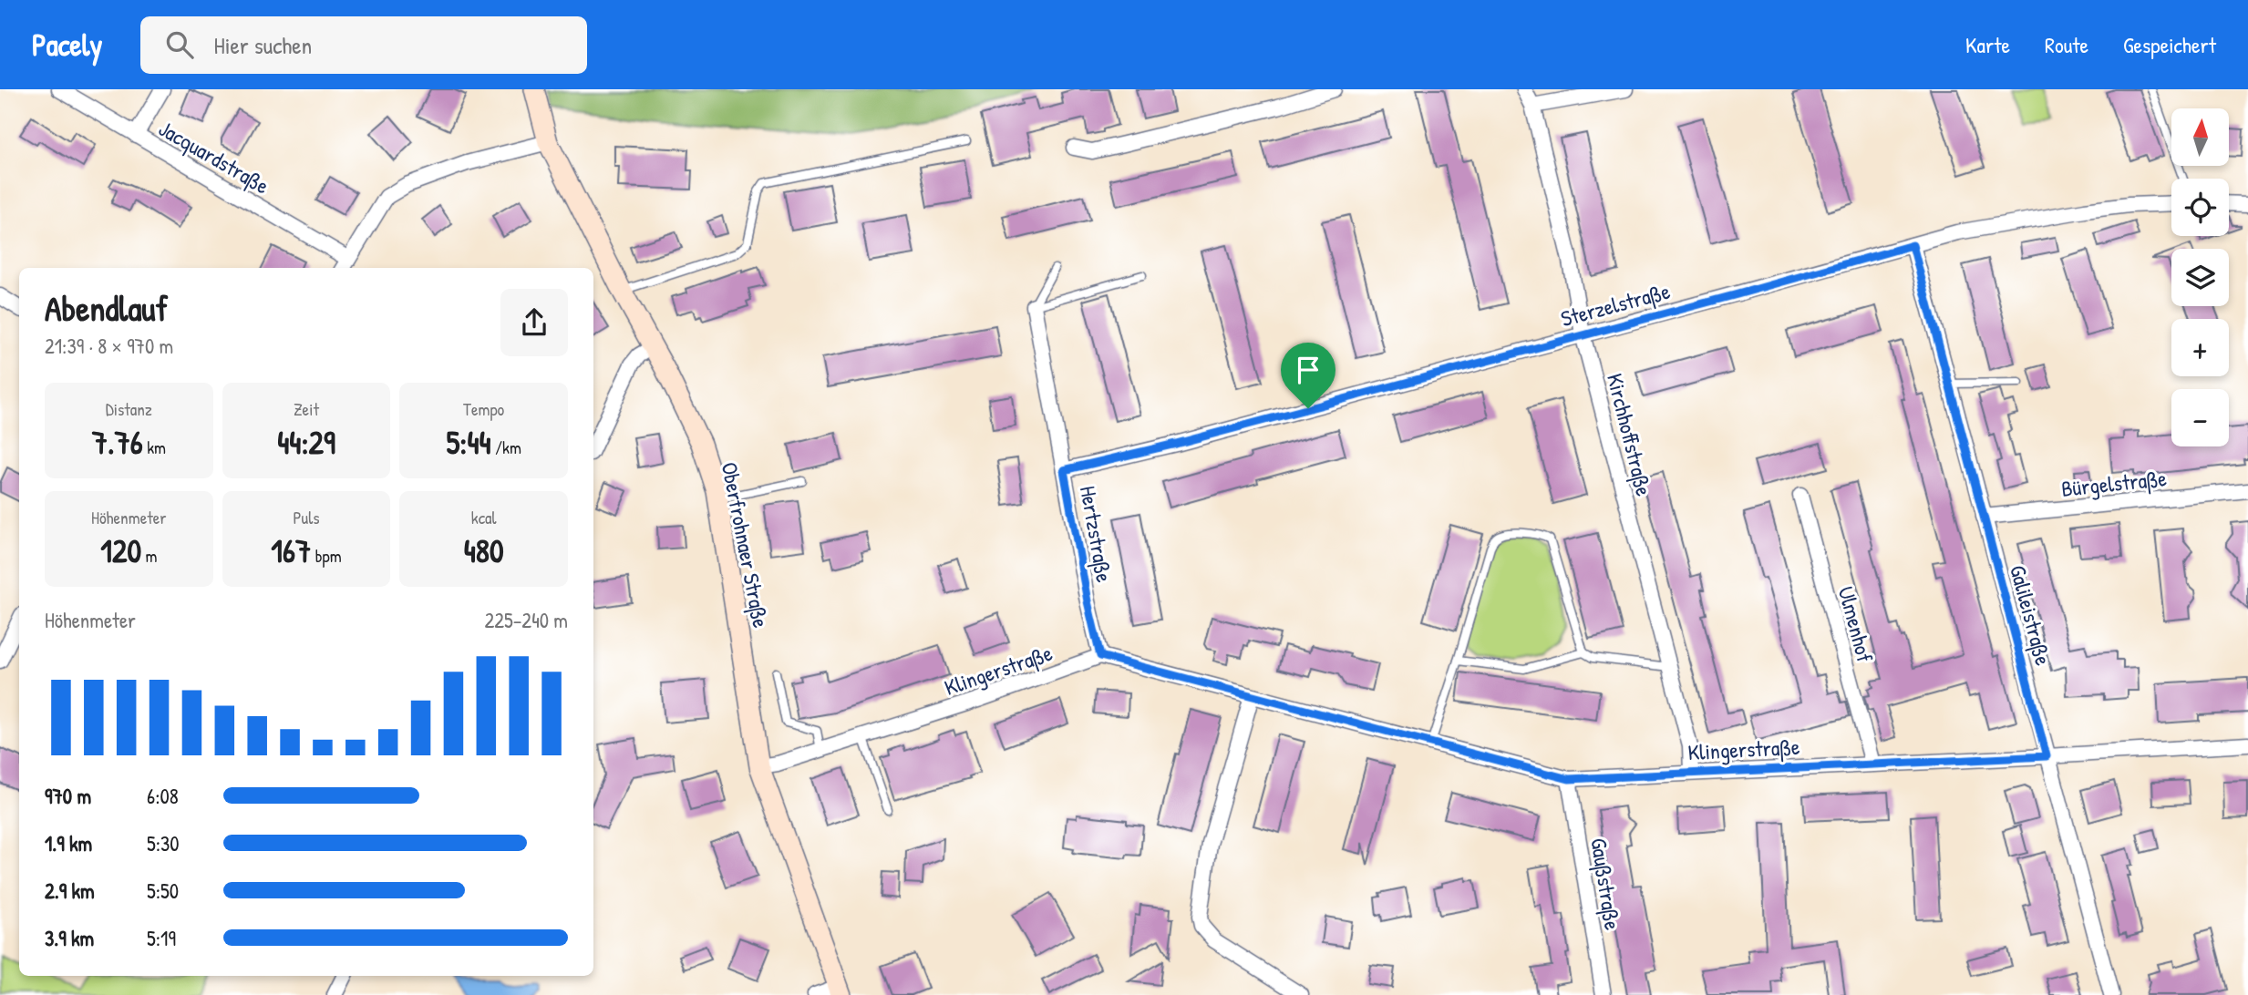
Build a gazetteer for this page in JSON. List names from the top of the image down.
{
  "streets": {
    "main road": ["Oberfrohnaer Straße"],
    "street": [
      "Jacquardstraße",
      "Sterzelstraße",
      "Kirchhoffstraße",
      "Bürgelstraße",
      "Hertzstraße",
      "Galileistraße",
      "Ulmenhof",
      "Klingerstraße",
      "Gaußstraße"
    ]
  },
  "crossings": [
    ["Sterzelstraße", "Kirchhoffstraße"],
    ["Sterzelstraße", "Hertzstraße"],
    ["Sterzelstraße", "Galileistraße"],
    ["Kirchhoffstraße", "Klingerstraße"],
    ["Bürgelstraße", "Galileistraße"],
    ["Hertzstraße", "Klingerstraße"],
    ["Oberfrohnaer Straße", "Klingerstraße"],
    ["Galileistraße", "Klingerstraße"],
    ["Ulmenhof", "Klingerstraße"],
    ["Klingerstraße", "Gaußstraße"]
  ],
  "north": "top",
  "page": {
    "header": "Pacely",
    "search": "Hier suchen",
    "nav": ["Karte", "Route", "Gespeichert"],
    "map_buttons": ["+", "−"],
    "heading": ["Abendlauf", "21:39 · 8 × 970 m"],
    "stats": [
      ["Distanz", "7.76 km"],
      ["Zeit", "44:29"],
      ["Tempo", "5:44 /km"],
      ["Höhenmeter", "120 m"],
      ["Puls", "167 bpm"],
      ["kcal", "480"]
    ],
    "chart": ["Höhenmeter", "225–240 m"],
    "list": [
      {
        "name": "970 m",
        "note": "6:08"
      },
      {
        "name": "1.9 km",
        "note": "5:30"
      },
      {
        "name": "2.9 km",
        "note": "5:50"
      },
      {
        "name": "3.9 km",
        "note": "5:19"
      }
    ]
  }
}
